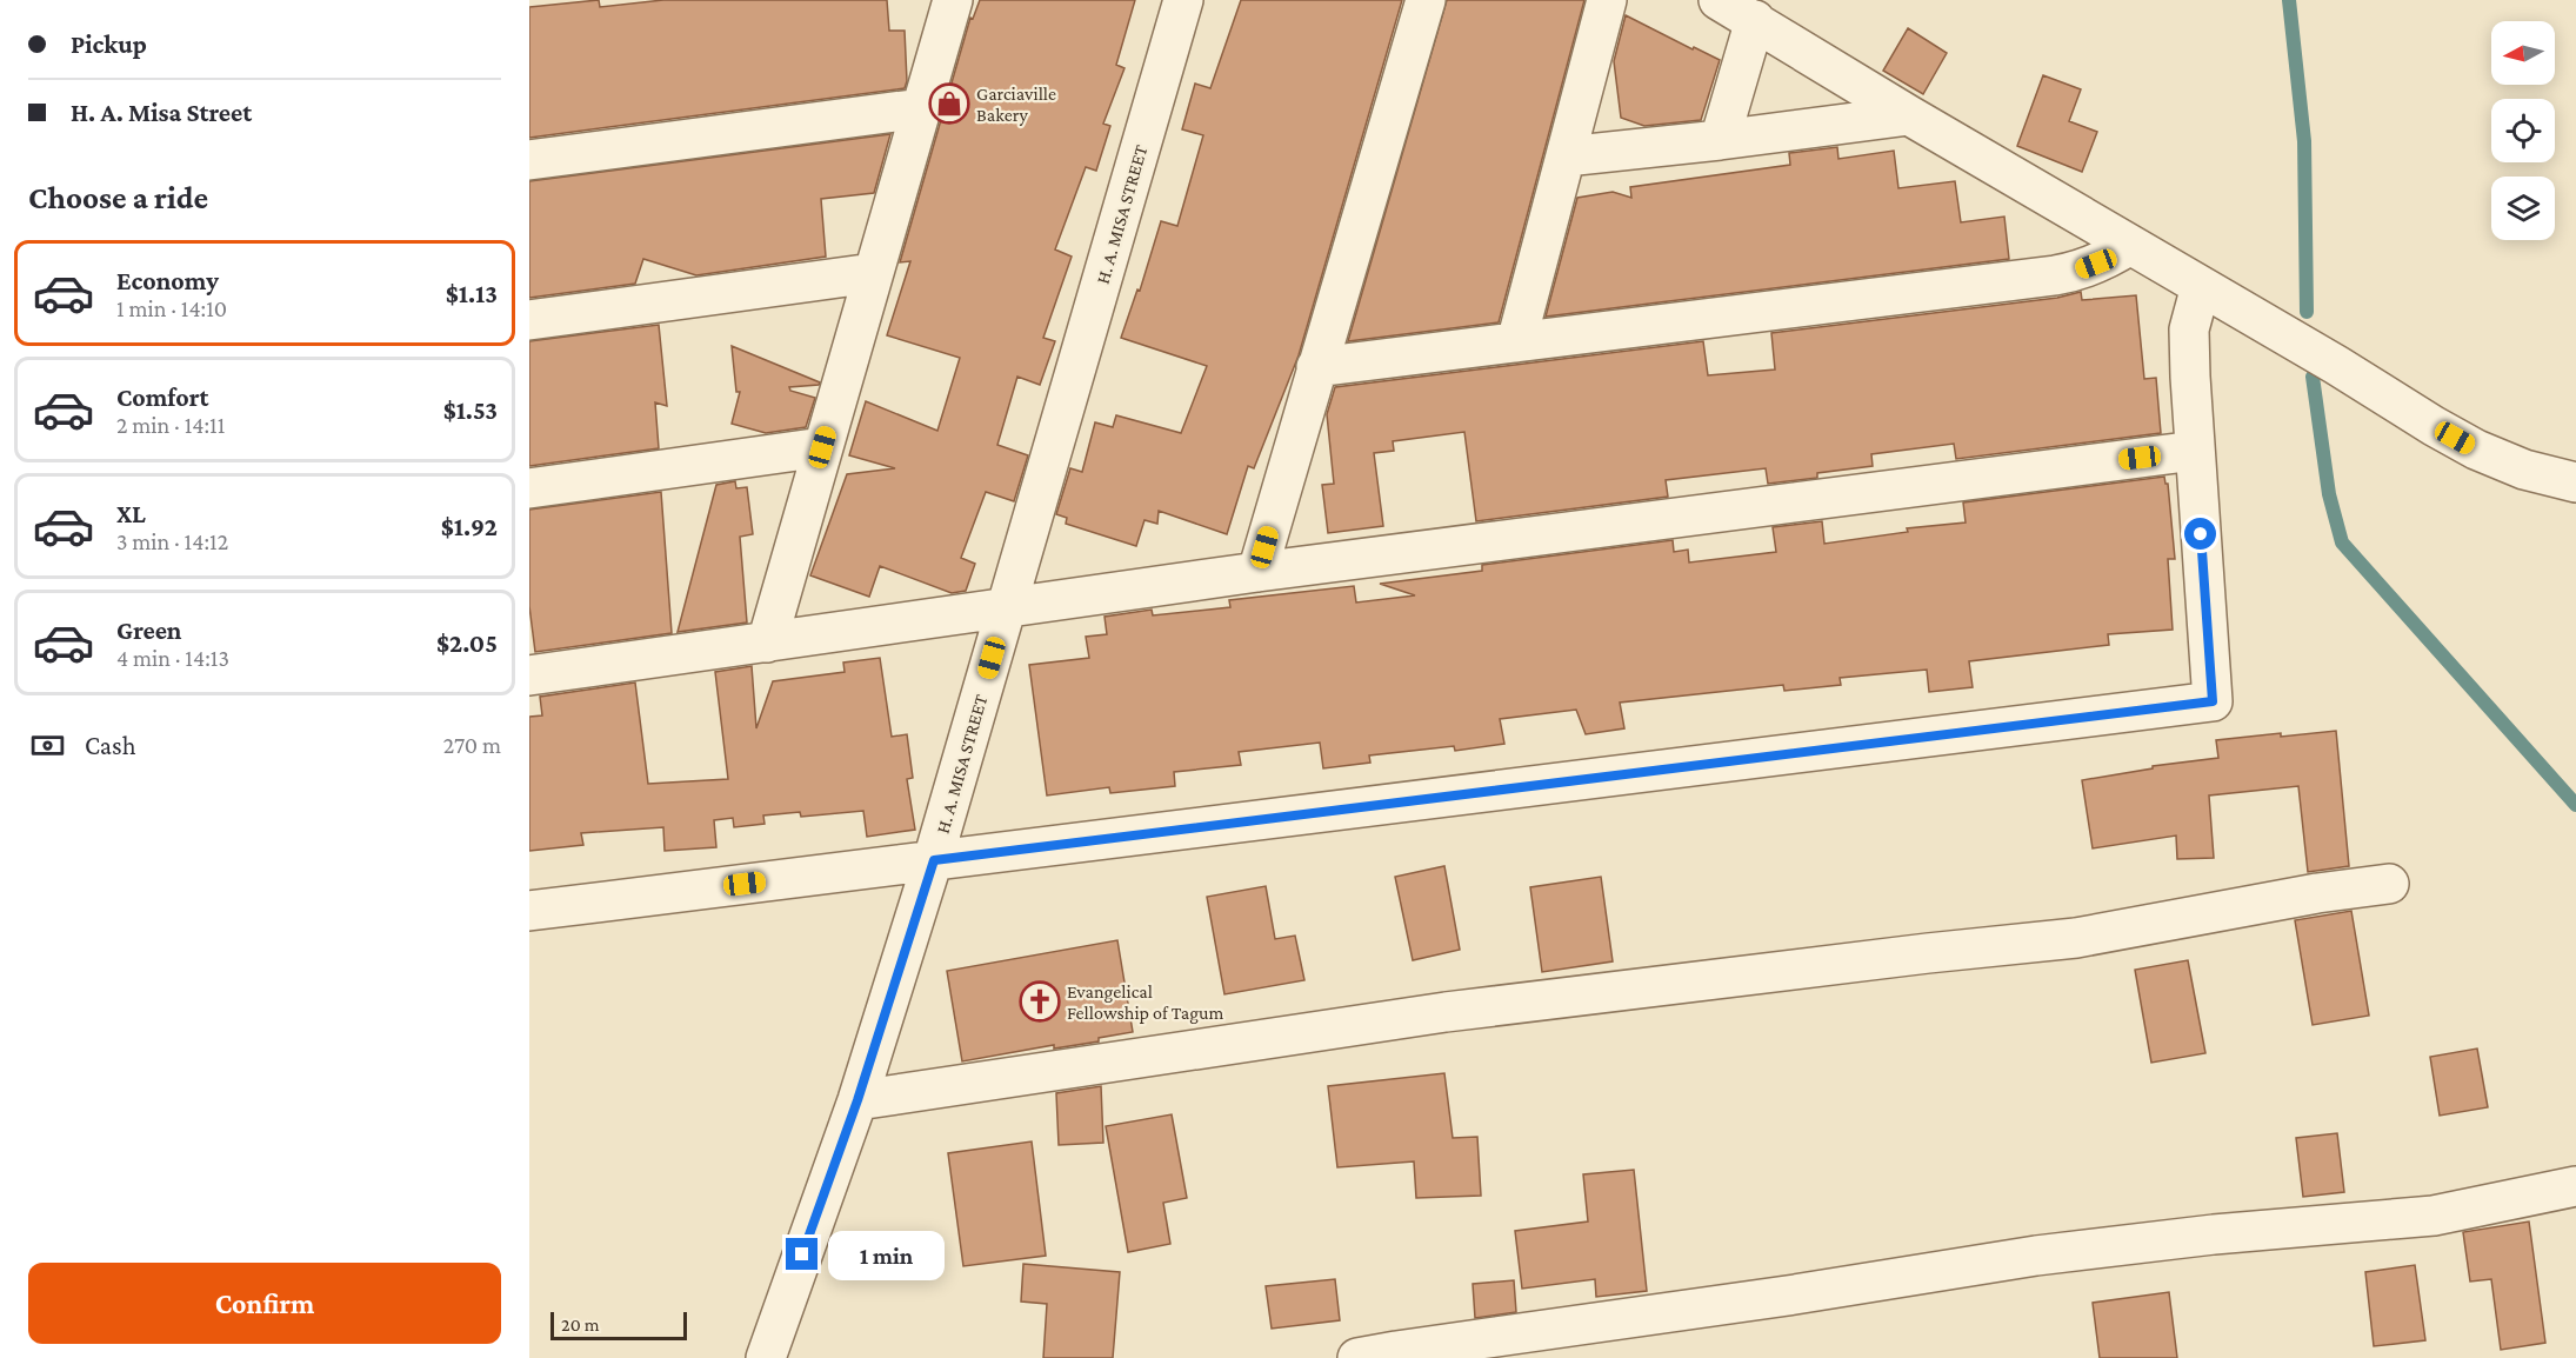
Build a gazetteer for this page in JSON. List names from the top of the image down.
{
  "streets": {
    "street": ["H. A. MISA STREET"]
  },
  "places": {
    "shop": ["Garciaville Bakery"],
    "church": ["Evangelical Fellowship of Tagum"]
  },
  "scale_bar": "20 m",
  "north": "left",
  "page": {
    "banner": ["Pickup", "H. A. Misa Street"],
    "heading": "Choose a ride",
    "list": [
      {
        "name": "Economy",
        "note": "1 min · 14:10",
        "value": "$1.13"
      },
      {
        "name": "Comfort",
        "note": "2 min · 14:11",
        "value": "$1.53"
      },
      {
        "name": "XL",
        "note": "3 min · 14:12",
        "value": "$1.92"
      },
      {
        "name": "Green",
        "note": "4 min · 14:13",
        "value": "$2.05"
      }
    ],
    "pay": ["Cash", "270 m"],
    "bubble": "1 min",
    "buttons": "Confirm",
    "scale": "20 m"
  }
}
